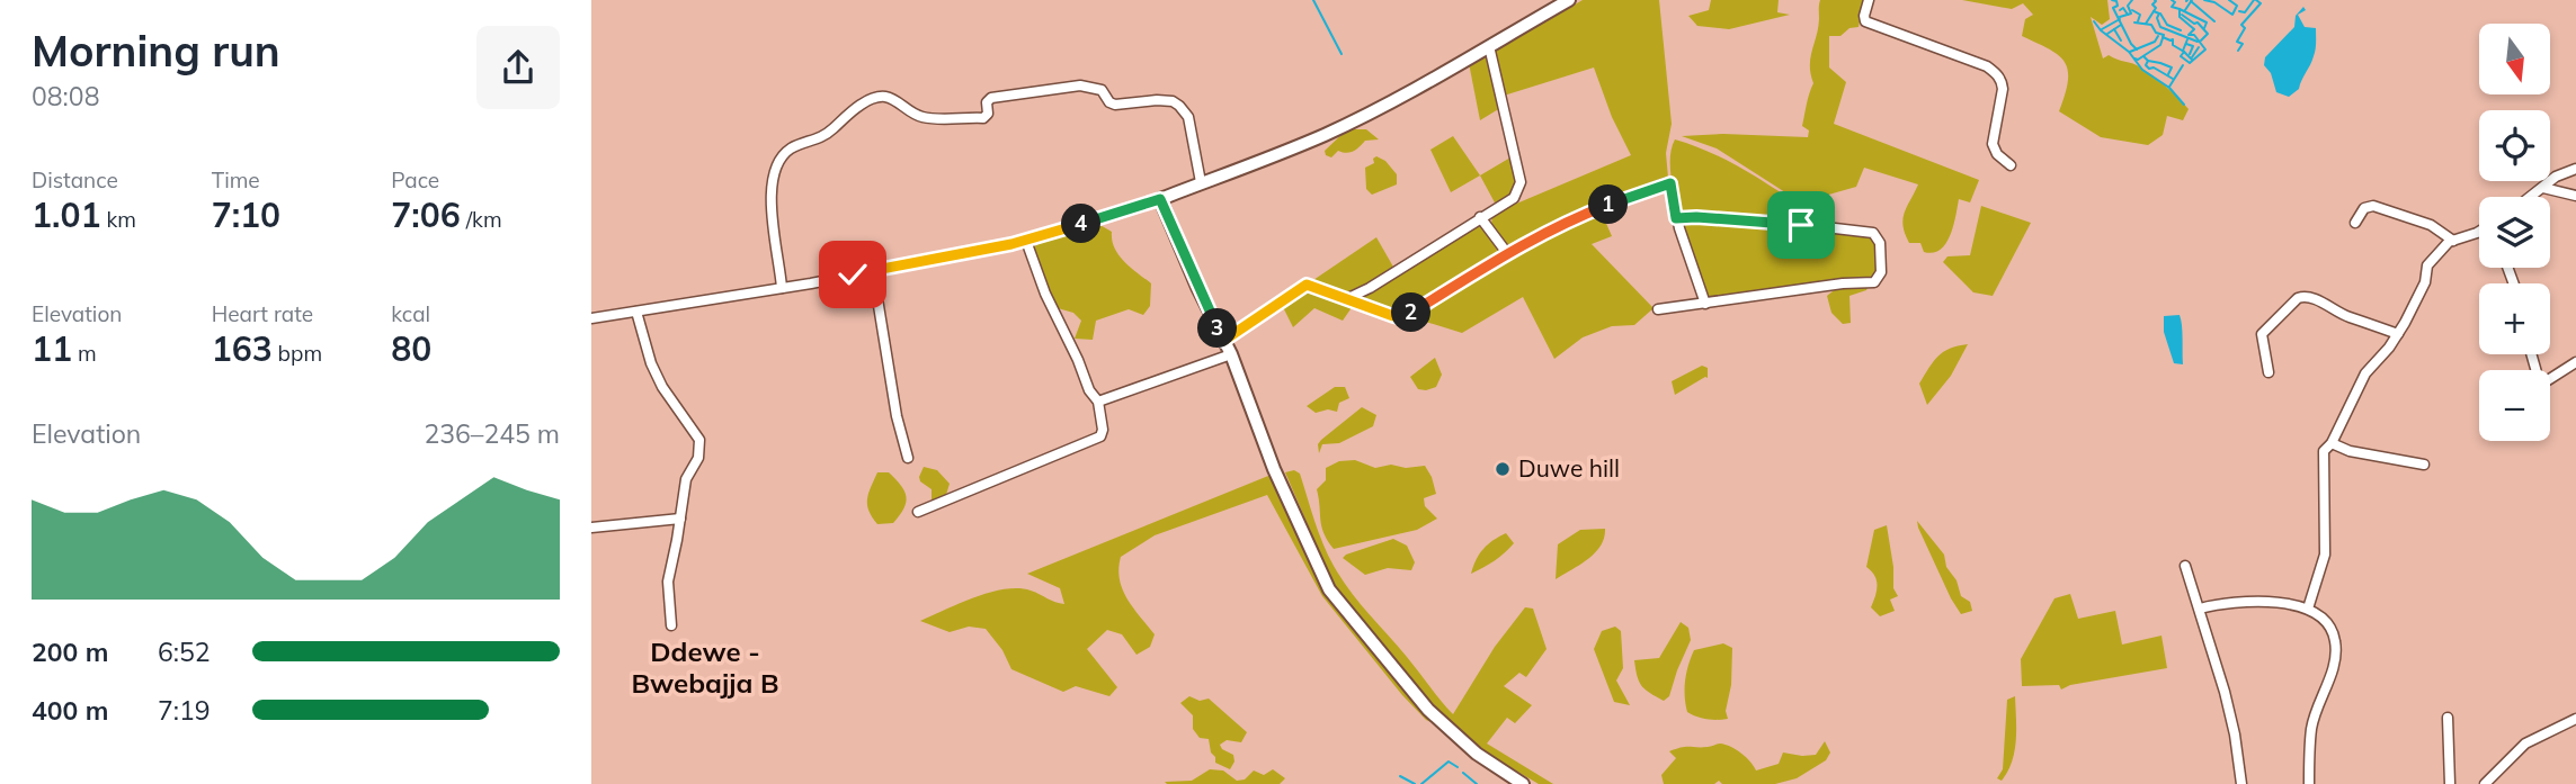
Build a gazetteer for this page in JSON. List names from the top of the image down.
{
  "districts": ["Ddewe - Bwebajja B"],
  "places": ["Duwe hill"],
  "north": "bottom",
  "page": {
    "heading": ["Morning run", "08:08"],
    "map_buttons": ["+", "−"],
    "stats": [
      ["Distance", "1.01 km"],
      ["Time", "7:10"],
      ["Pace", "7:06 /km"],
      ["Elevation", "11 m"],
      ["Heart rate", "163 bpm"],
      ["kcal", "80"]
    ],
    "pins": [
      "1",
      "4",
      "2",
      "3"
    ],
    "chart": ["Elevation", "236–245 m"],
    "list": [
      {
        "name": "200 m",
        "note": "6:52"
      },
      {
        "name": "400 m",
        "note": "7:19"
      }
    ]
  }
}
